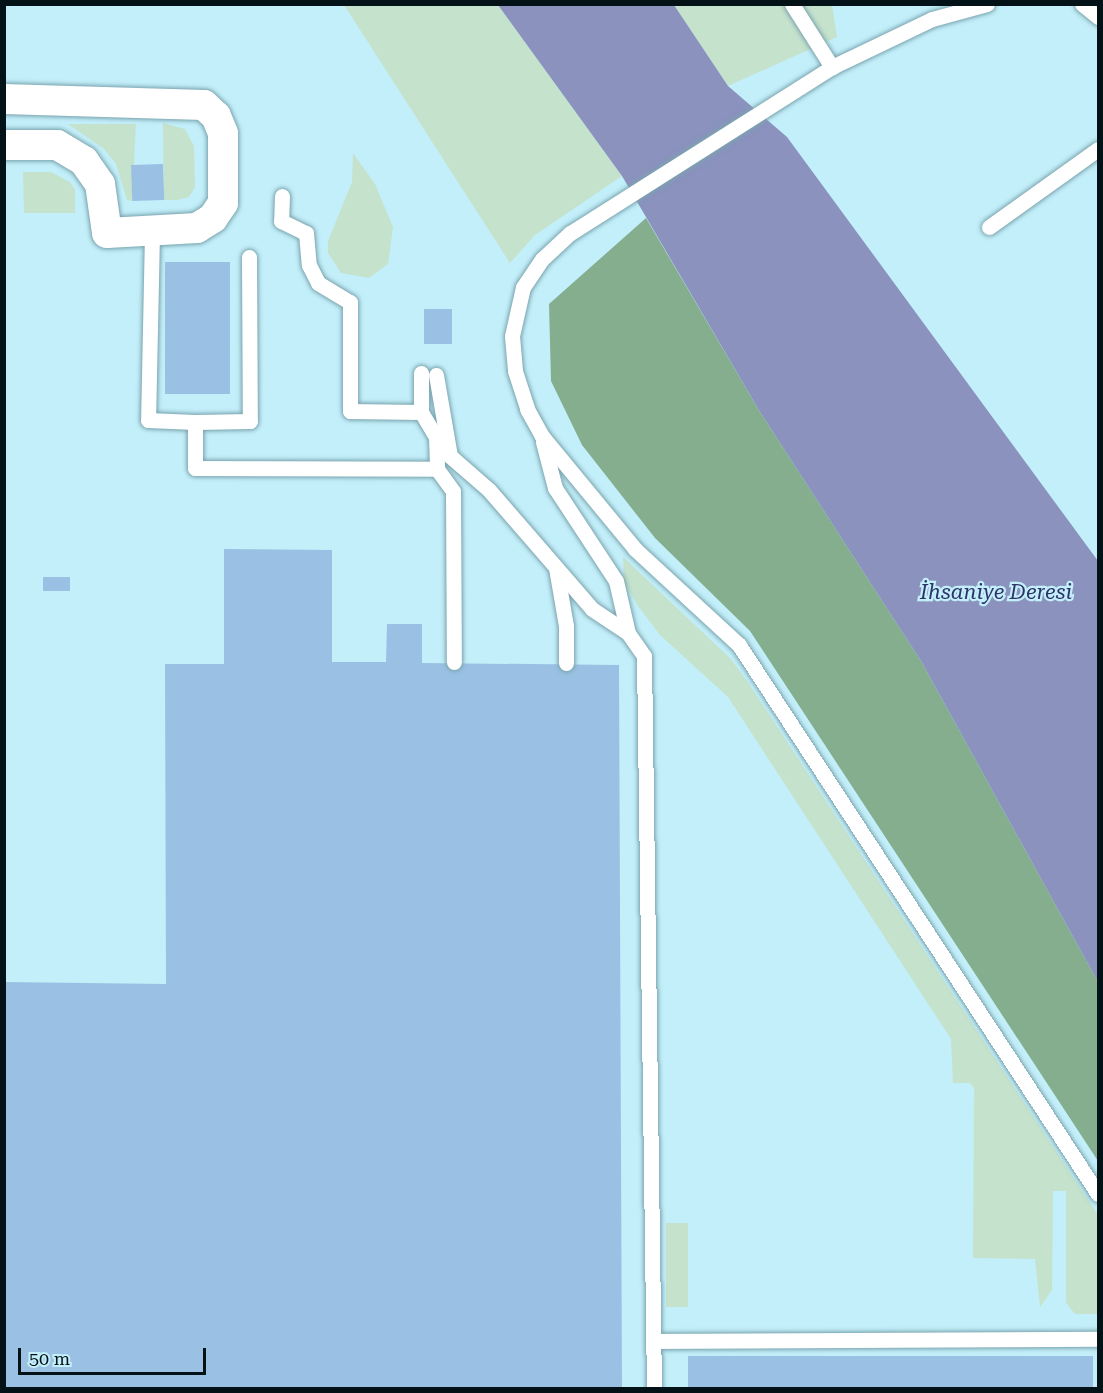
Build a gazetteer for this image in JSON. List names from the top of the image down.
{
  "water": ["İhsaniye Deresi"],
  "scale_bar": "50 m"
}
